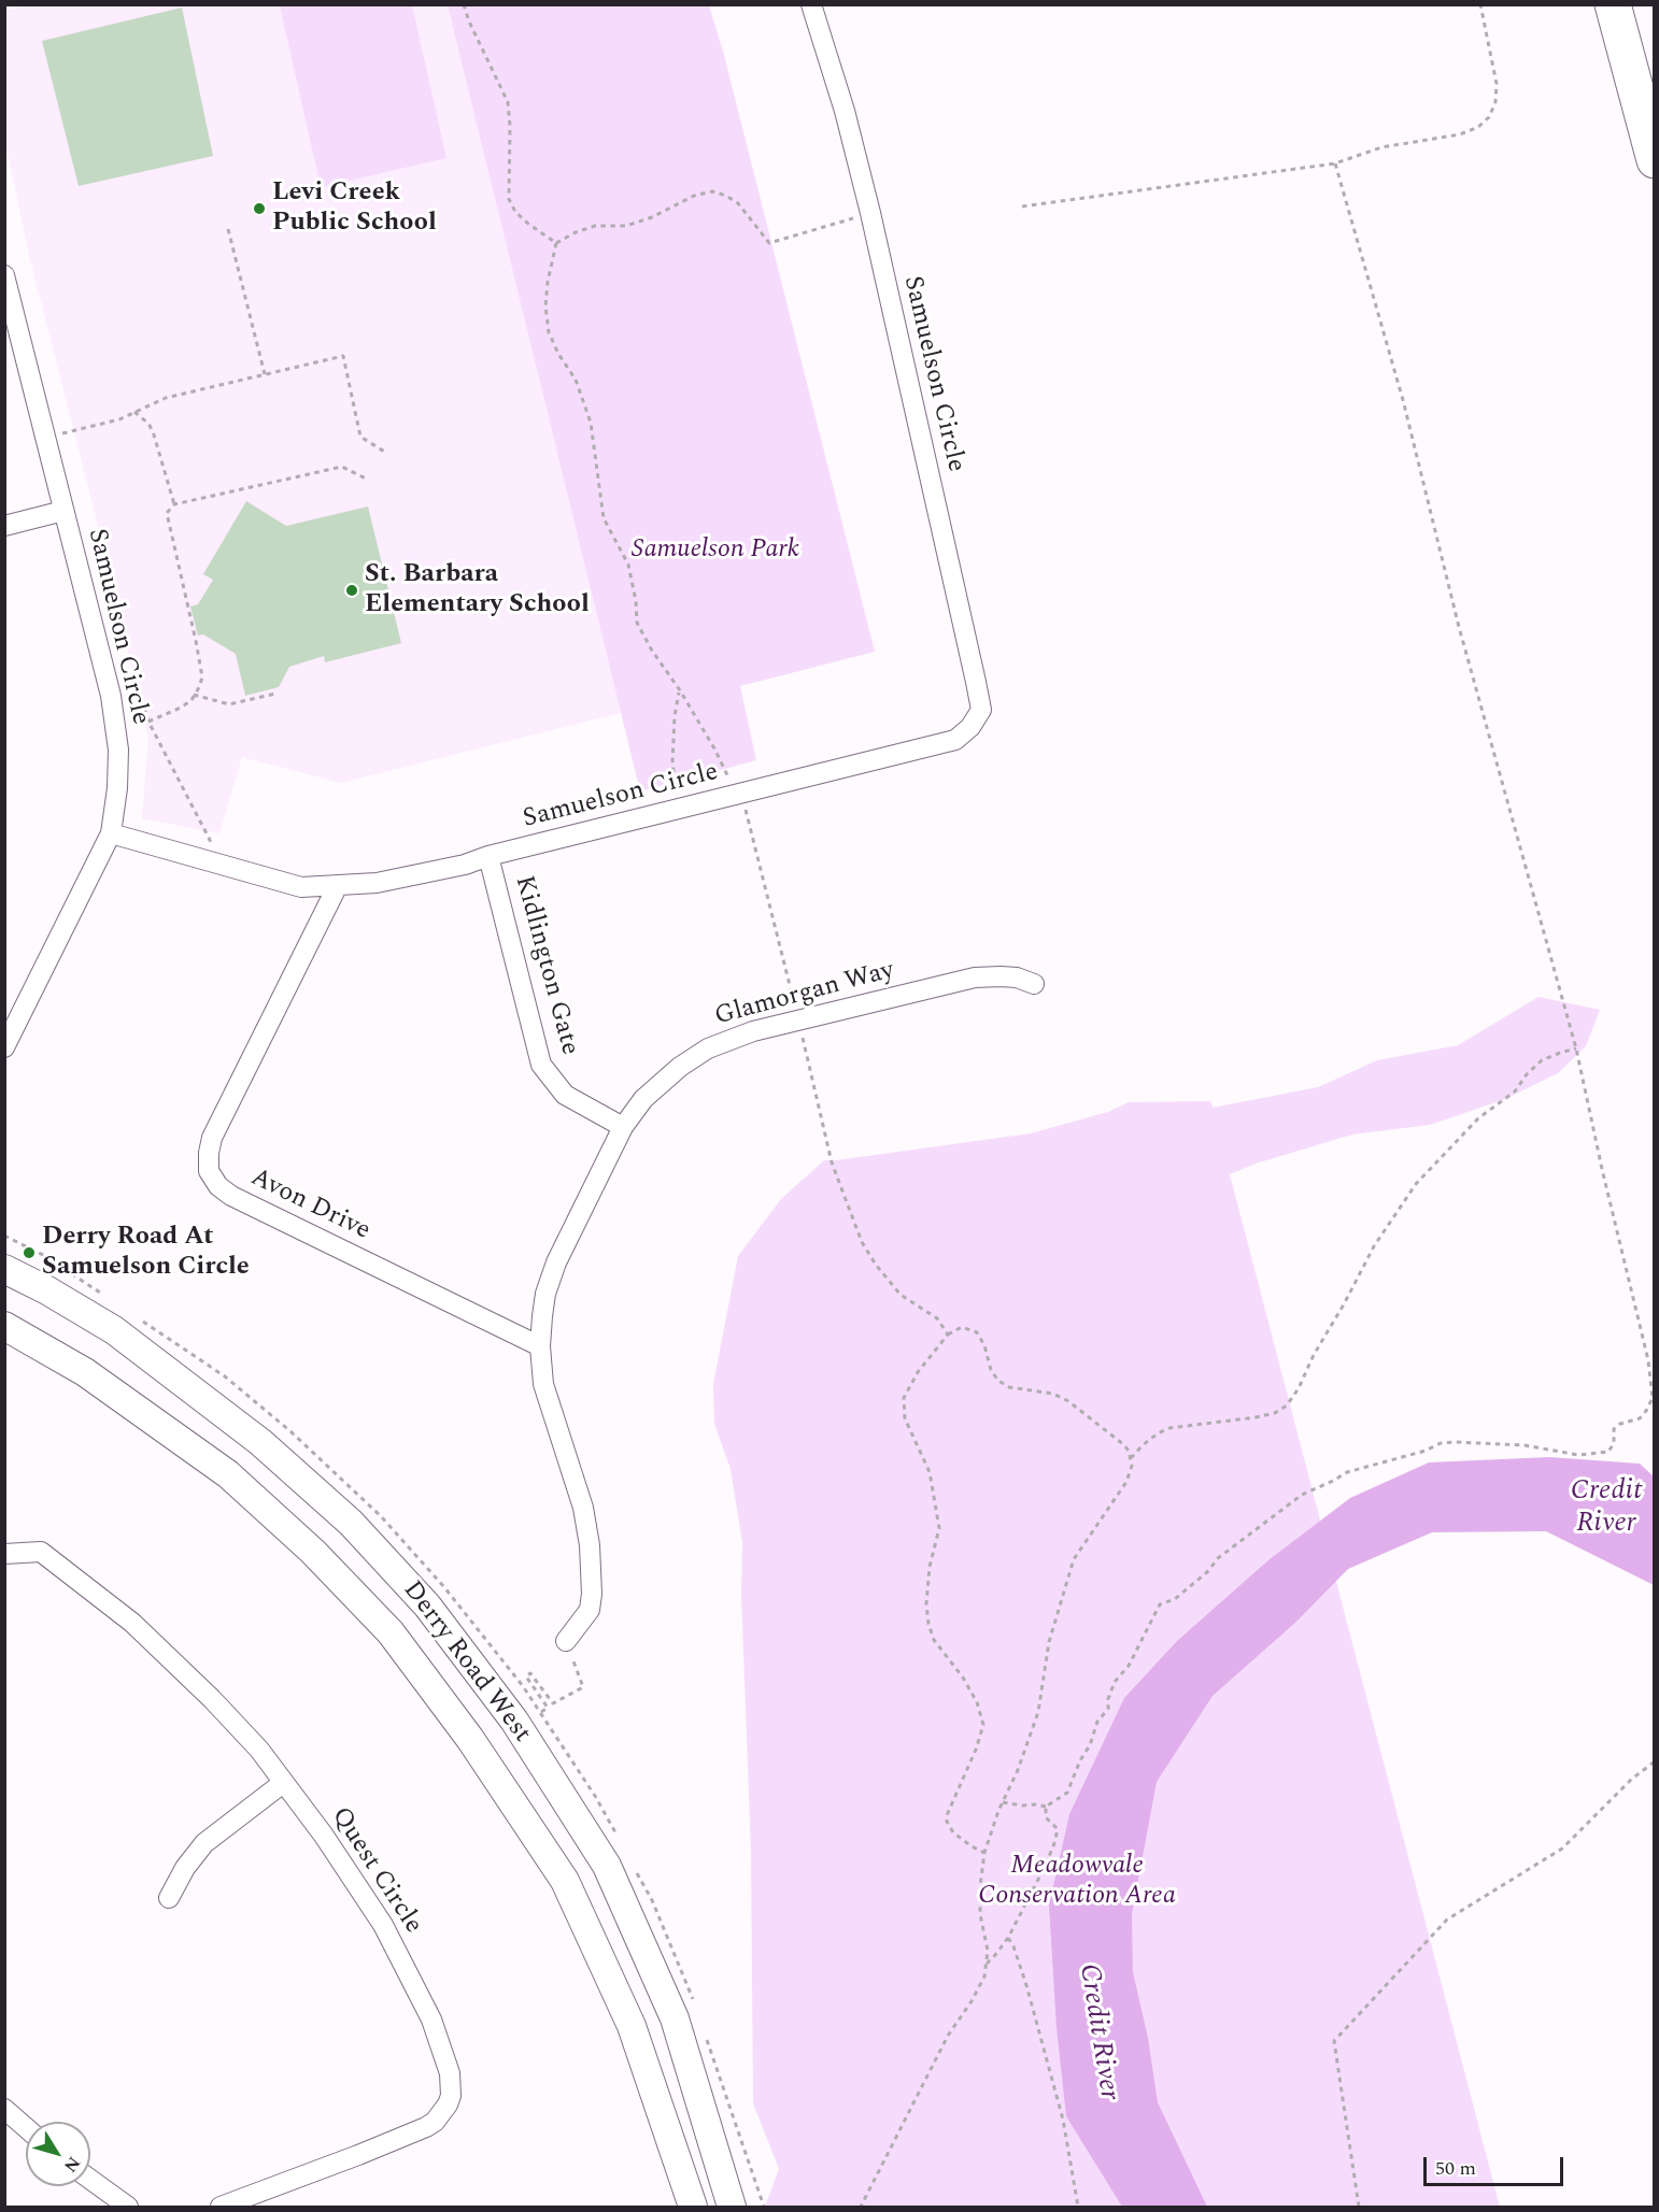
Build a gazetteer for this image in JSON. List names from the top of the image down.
{
  "streets": {
    "main road": ["Derry Road West"],
    "street": [
      "Samuelson Circle",
      "Kidlington Gate",
      "Glamorgan Way",
      "Avon Drive",
      "Quest Circle"
    ]
  },
  "crossings": [
    ["Samuelson Circle", "Kidlington Gate"],
    ["Samuelson Circle", "Avon Drive"],
    ["Kidlington Gate", "Glamorgan Way"],
    ["Glamorgan Way", "Avon Drive"]
  ],
  "water": ["Credit River"],
  "parks": ["Samuelson Park", "Meadowvale Conservation Area"],
  "places": ["Levi Creek Public School", "St. Barbara Elementary School", "Derry Road At Samuelson Circle"],
  "scale_bar": "50 m",
  "north": "bottom right"
}
